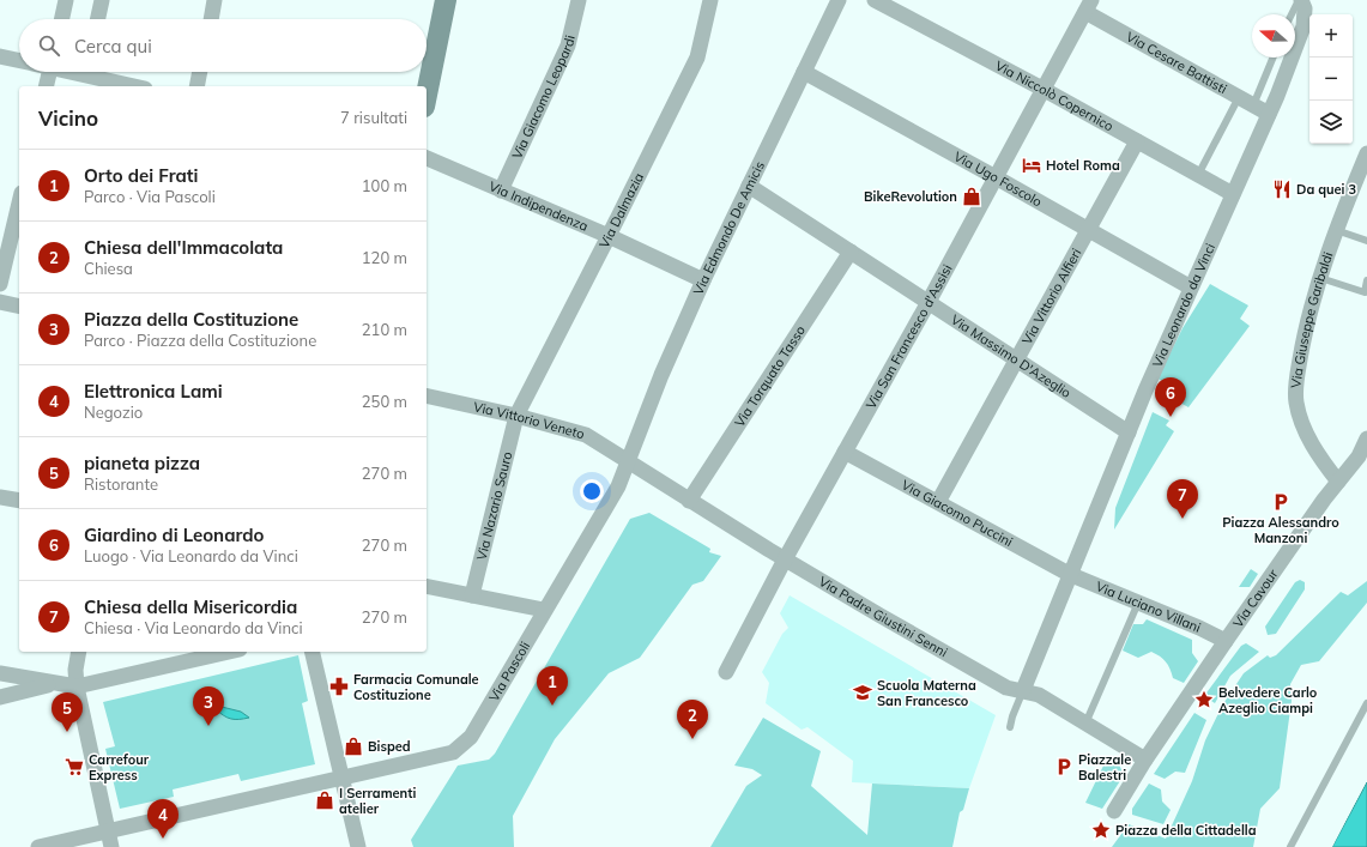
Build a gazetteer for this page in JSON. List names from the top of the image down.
{
  "streets": {
    "street": [
      "Via Cesare Battisti",
      "Via Giacomo Leopardi",
      "Via Niccolò Copernico",
      "Via Ugo Foscolo",
      "Via Indipendenza",
      "Via Dalmazia",
      "Via Edmondo De Amicis",
      "Via Vittorio Alfieri",
      "Via Leonardo da Vinci",
      "Via Giuseppe Garibaldi",
      "Via San Francesco d'Assisi",
      "Via Massimo D'Azeglio",
      "Via Torquato Tasso",
      "Via Vittorio Veneto",
      "Via Nazario Sauro",
      "Via Giacomo Puccini",
      "Via Cavour",
      "Via Luciano Villani",
      "Via Padre Giustini Senni",
      "Via Pascoli"
    ]
  },
  "crossings": [
    ["Via Cesare Battisti", "Via Leonardo da Vinci"],
    ["Via Cesare Battisti", "Via San Francesco d'Assisi"],
    ["Via Giacomo Leopardi", "Via Indipendenza"],
    ["Via Niccolò Copernico", "Via Vittorio Alfieri"],
    ["Via Niccolò Copernico", "Via Leonardo da Vinci"],
    ["Via Niccolò Copernico", "Via San Francesco d'Assisi"],
    ["Via Ugo Foscolo", "Via Edmondo De Amicis"],
    ["Via Ugo Foscolo", "Via Vittorio Alfieri"],
    ["Via Ugo Foscolo", "Via Leonardo da Vinci"],
    ["Via Ugo Foscolo", "Via San Francesco d'Assisi"],
    ["Via Indipendenza", "Via Dalmazia"],
    ["Via Indipendenza", "Via Edmondo De Amicis"],
    ["Via Dalmazia", "Via Vittorio Veneto"],
    ["Via Dalmazia", "Via Nazario Sauro"],
    ["Via Edmondo De Amicis", "Via Massimo D'Azeglio"],
    ["Via Edmondo De Amicis", "Via Vittorio Veneto"],
    ["Via Edmondo De Amicis", "Via Padre Giustini Senni"],
    ["Via Edmondo De Amicis", "Via Pascoli"],
    ["Via Vittorio Alfieri", "Via Massimo D'Azeglio"],
    ["Via Vittorio Alfieri", "Via Giacomo Puccini"],
    ["Via Leonardo da Vinci", "Via Massimo D'Azeglio"],
    ["Via Leonardo da Vinci", "Via Giacomo Puccini"],
    ["Via Leonardo da Vinci", "Via Luciano Villani"],
    ["Via Leonardo da Vinci", "Via Padre Giustini Senni"],
    ["Via Giuseppe Garibaldi", "Via Cavour"],
    ["Via San Francesco d'Assisi", "Via Massimo D'Azeglio"],
    ["Via San Francesco d'Assisi", "Via Giacomo Puccini"],
    ["Via San Francesco d'Assisi", "Via Padre Giustini Senni"],
    ["Via Massimo D'Azeglio", "Via Torquato Tasso"],
    ["Via Torquato Tasso", "Via Padre Giustini Senni"],
    ["Via Vittorio Veneto", "Via Nazario Sauro"],
    ["Via Vittorio Veneto", "Via Padre Giustini Senni"],
    ["Via Vittorio Veneto", "Via Pascoli"],
    ["Via Giacomo Puccini", "Via Luciano Villani"],
    ["Via Cavour", "Via Luciano Villani"],
    ["Via Cavour", "Via Padre Giustini Senni"],
    ["Via Padre Giustini Senni", "Via Pascoli"]
  ],
  "places": {
    "hotel": ["Hotel Roma"],
    "restaurant": ["Da quei 3"],
    "shop": ["BikeRevolution", "Bisped", "I Serramenti atelier"],
    "parking": ["Piazza Alessandro Manzoni", "Piazzale Balestri"],
    "pharmacy": ["Farmacia Comunale Costituzione"],
    "school or university": ["Scuola Materna San Francesco"],
    "place": ["Belvedere Carlo Azeglio Ciampi", "Piazza della Cittadella"],
    "supermarket": ["Carrefour Express"]
  },
  "north": "left",
  "page": {
    "map_buttons": ["+", "−"],
    "search": "Cerca qui",
    "heading": ["Vicino", "7 risultati"],
    "list": [
      {
        "mark": "1",
        "name": "Orto dei Frati",
        "note": "Parco · Via Pascoli",
        "value": "100 m"
      },
      {
        "mark": "2",
        "name": "Chiesa dell'Immacolata",
        "note": "Chiesa",
        "value": "120 m"
      },
      {
        "mark": "3",
        "name": "Piazza della Costituzione",
        "note": "Parco · Piazza della Costituzione",
        "value": "210 m"
      },
      {
        "mark": "4",
        "name": "Elettronica Lami",
        "note": "Negozio",
        "value": "250 m"
      },
      {
        "mark": "5",
        "name": "pianeta pizza",
        "note": "Ristorante",
        "value": "270 m"
      },
      {
        "mark": "6",
        "name": "Giardino di Leonardo",
        "note": "Luogo · Via Leonardo da Vinci",
        "value": "270 m"
      },
      {
        "mark": "7",
        "name": "Chiesa della Misericordia",
        "note": "Chiesa · Via Leonardo da Vinci",
        "value": "270 m"
      }
    ],
    "pins": [
      "6",
      "7",
      "1",
      "3",
      "5",
      "2",
      "4"
    ]
  }
}
